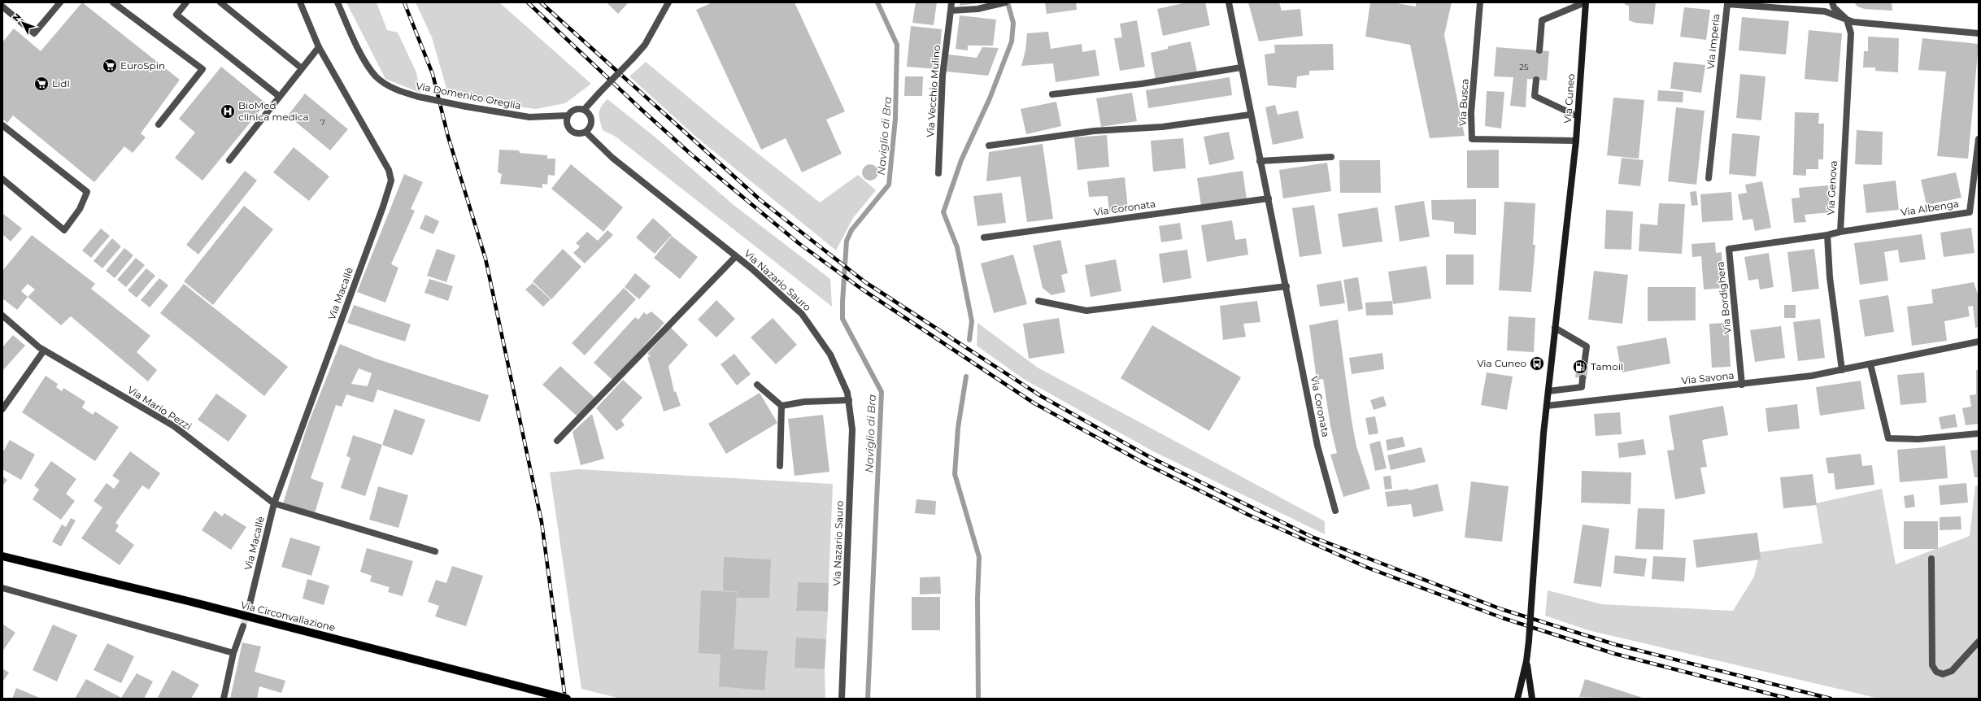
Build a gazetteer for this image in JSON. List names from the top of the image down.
{
  "streets": {
    "main road": ["Via Cuneo", "Via Circonvallazione"],
    "street": [
      "Via Imperia",
      "Via Vecchio Mulino",
      "Via Domenico Oreglia",
      "Via Busca",
      "Via Genova",
      "Via Coronata",
      "Via Albenga",
      "Via Nazario Sauro",
      "Via Macallè",
      "Via Bordighera",
      "Via Savona",
      "Via Mario Pezzi"
    ]
  },
  "crossings": [
    ["Via Imperia", "Via Genova"],
    ["Via Domenico Oreglia", "Via Nazario Sauro"],
    ["Via Cuneo", "Via Busca"],
    ["Via Cuneo", "Via Savona"],
    ["Via Genova", "Via Albenga"],
    ["Via Macallè", "Via Mario Pezzi"],
    ["Via Bordighera", "Via Savona"]
  ],
  "water": ["Naviglio di Bra"],
  "places": {
    "supermarket": ["EuroSpin", "Lidl"],
    "hospital": ["BioMed clinica medica"],
    "bus stop": ["Via Cuneo"],
    "fuel station": ["Tamoil"]
  },
  "house_numbers": ["25", "7"],
  "north": "top left"
}
